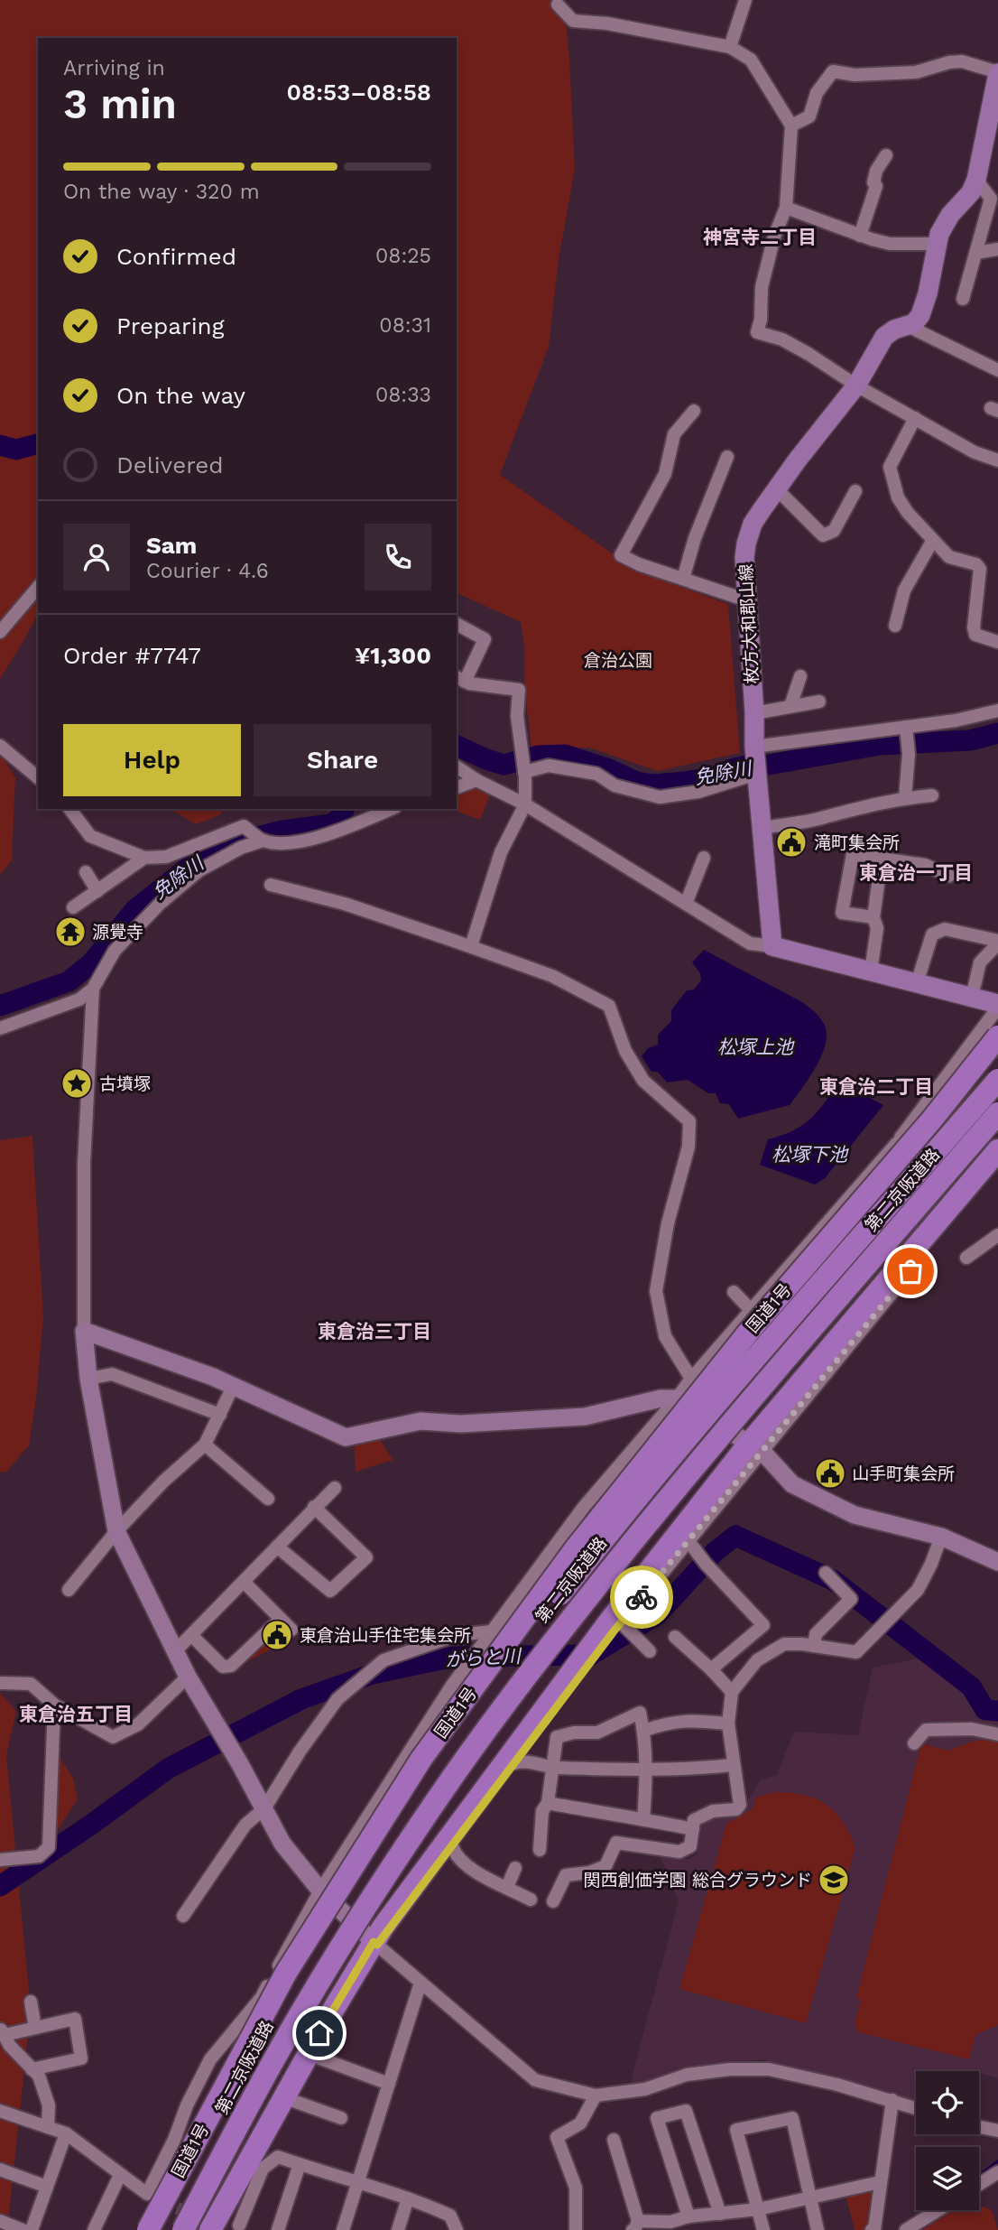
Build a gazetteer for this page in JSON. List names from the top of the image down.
{
  "streets": {
    "highway": ["第二京阪道路", "国道1号"],
    "main road": ["枚方大和郡山線"]
  },
  "districts": [
    "神宮寺二丁目",
    "東倉治一丁目",
    "東倉治二丁目",
    "東倉治三丁目",
    "東倉治五丁目"
  ],
  "water": [
    "免除川",
    "松塚上池",
    "松塚下池",
    "がらと川"
  ],
  "parks": ["倉治公園"],
  "places": {
    "public building": ["滝町集会所", "山手町集会所", "東倉治山手住宅集会所"],
    "temple": ["源覺寺"],
    "place": ["古墳塚"],
    "school or university": ["関西創価学園 総合グラウンド"]
  },
  "page": {
    "heading": ["3 min", "Arriving in", "08:53–08:58"],
    "panel": [
      "Sam",
      "Courier · 4.6",
      "Order #7747",
      "¥1,300"
    ],
    "bar": "On the way · 320 m",
    "list": [
      ["Confirmed", "08:25"],
      ["Preparing", "08:31"],
      ["On the way", "08:33"],
      "Delivered"
    ],
    "buttons": ["Help", "Share"]
  }
}
